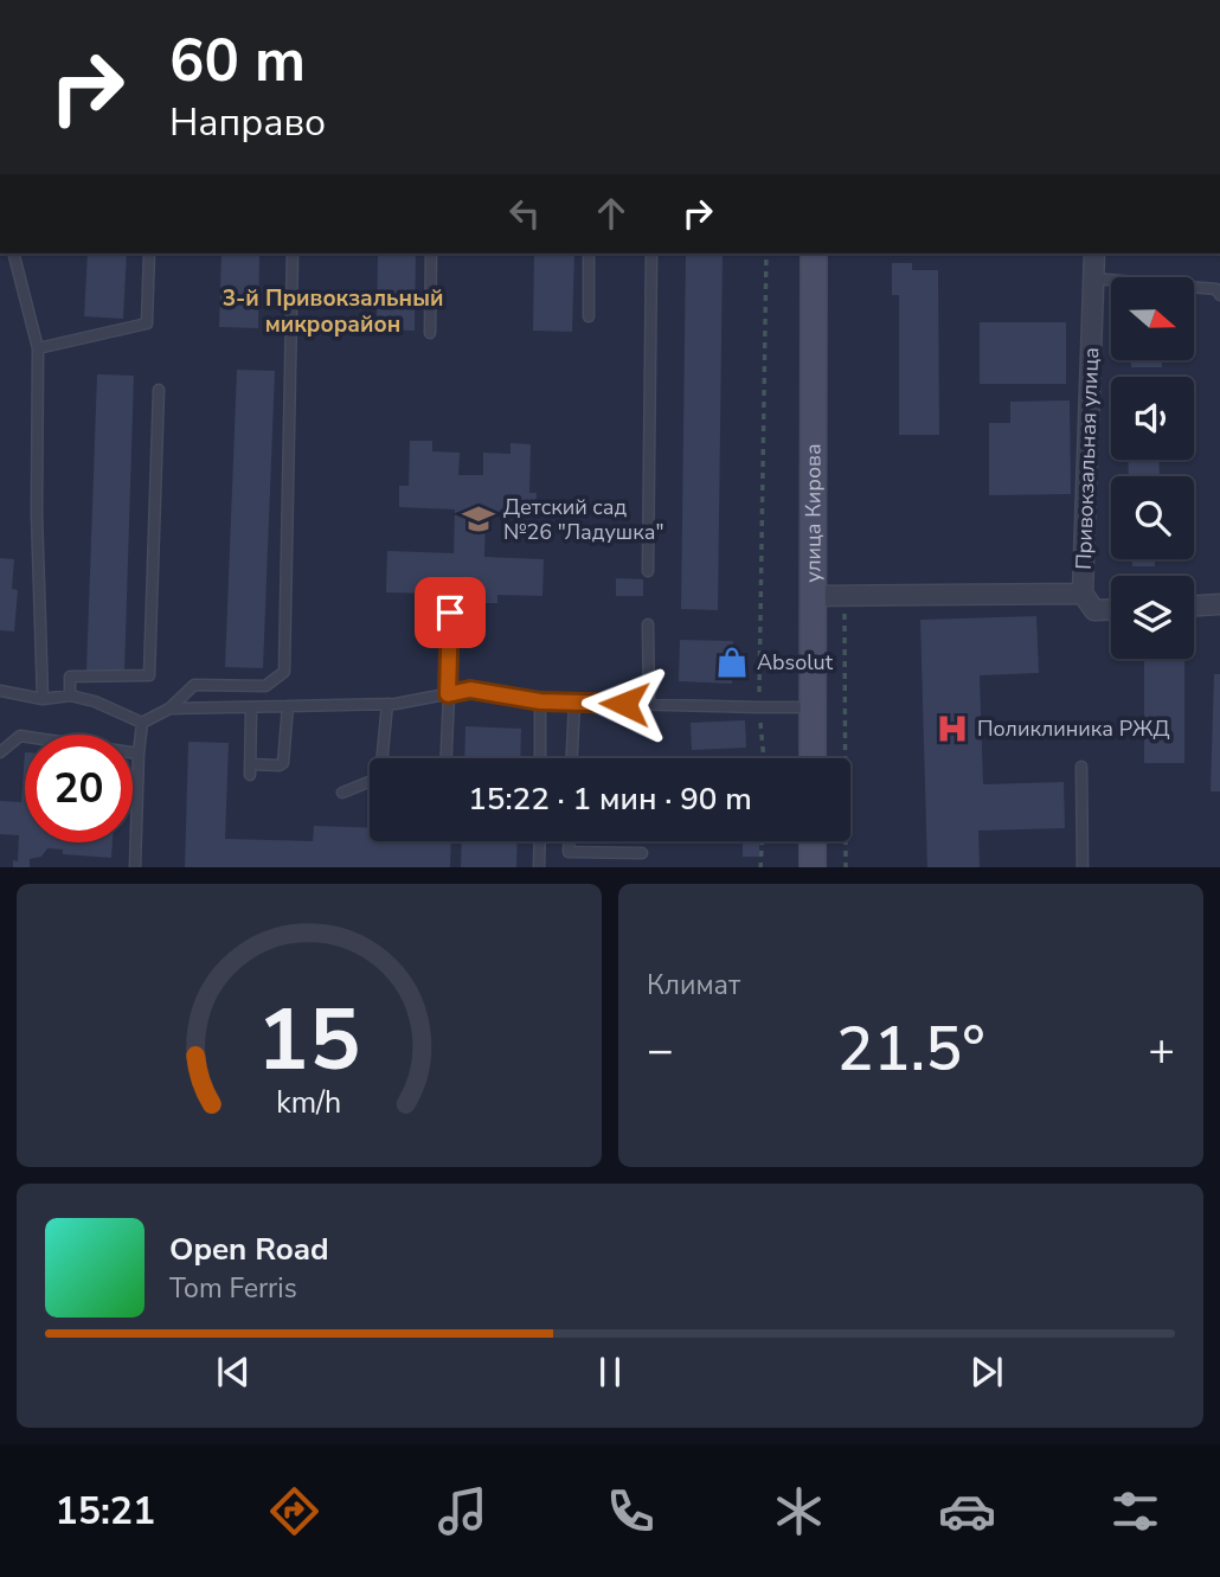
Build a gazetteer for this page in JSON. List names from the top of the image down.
{
  "streets": {
    "main road": ["улица Кирова"],
    "street": ["Привокзальная улица"]
  },
  "crossings": [
    ["Привокзальная улица", "улица Кирова"]
  ],
  "districts": ["3-й Привокзальный микрорайон"],
  "places": {
    "school or university": ["Детский сад №26 \"Ладушка\""],
    "shop": ["Absolut"],
    "hospital": ["Поликлиника РЖД"]
  },
  "north": "right",
  "page": {
    "turn": ["60 m", "Направо"],
    "limit": "20",
    "trip": "15:22 · 1 мин · 90 m",
    "tile": "Климат",
    "heat": ["−", "21.5°", "+"],
    "song": ["Open Road", "Tom Ferris"],
    "tabs": "15:21",
    "gauge": ["15", "km/h"]
  }
}
